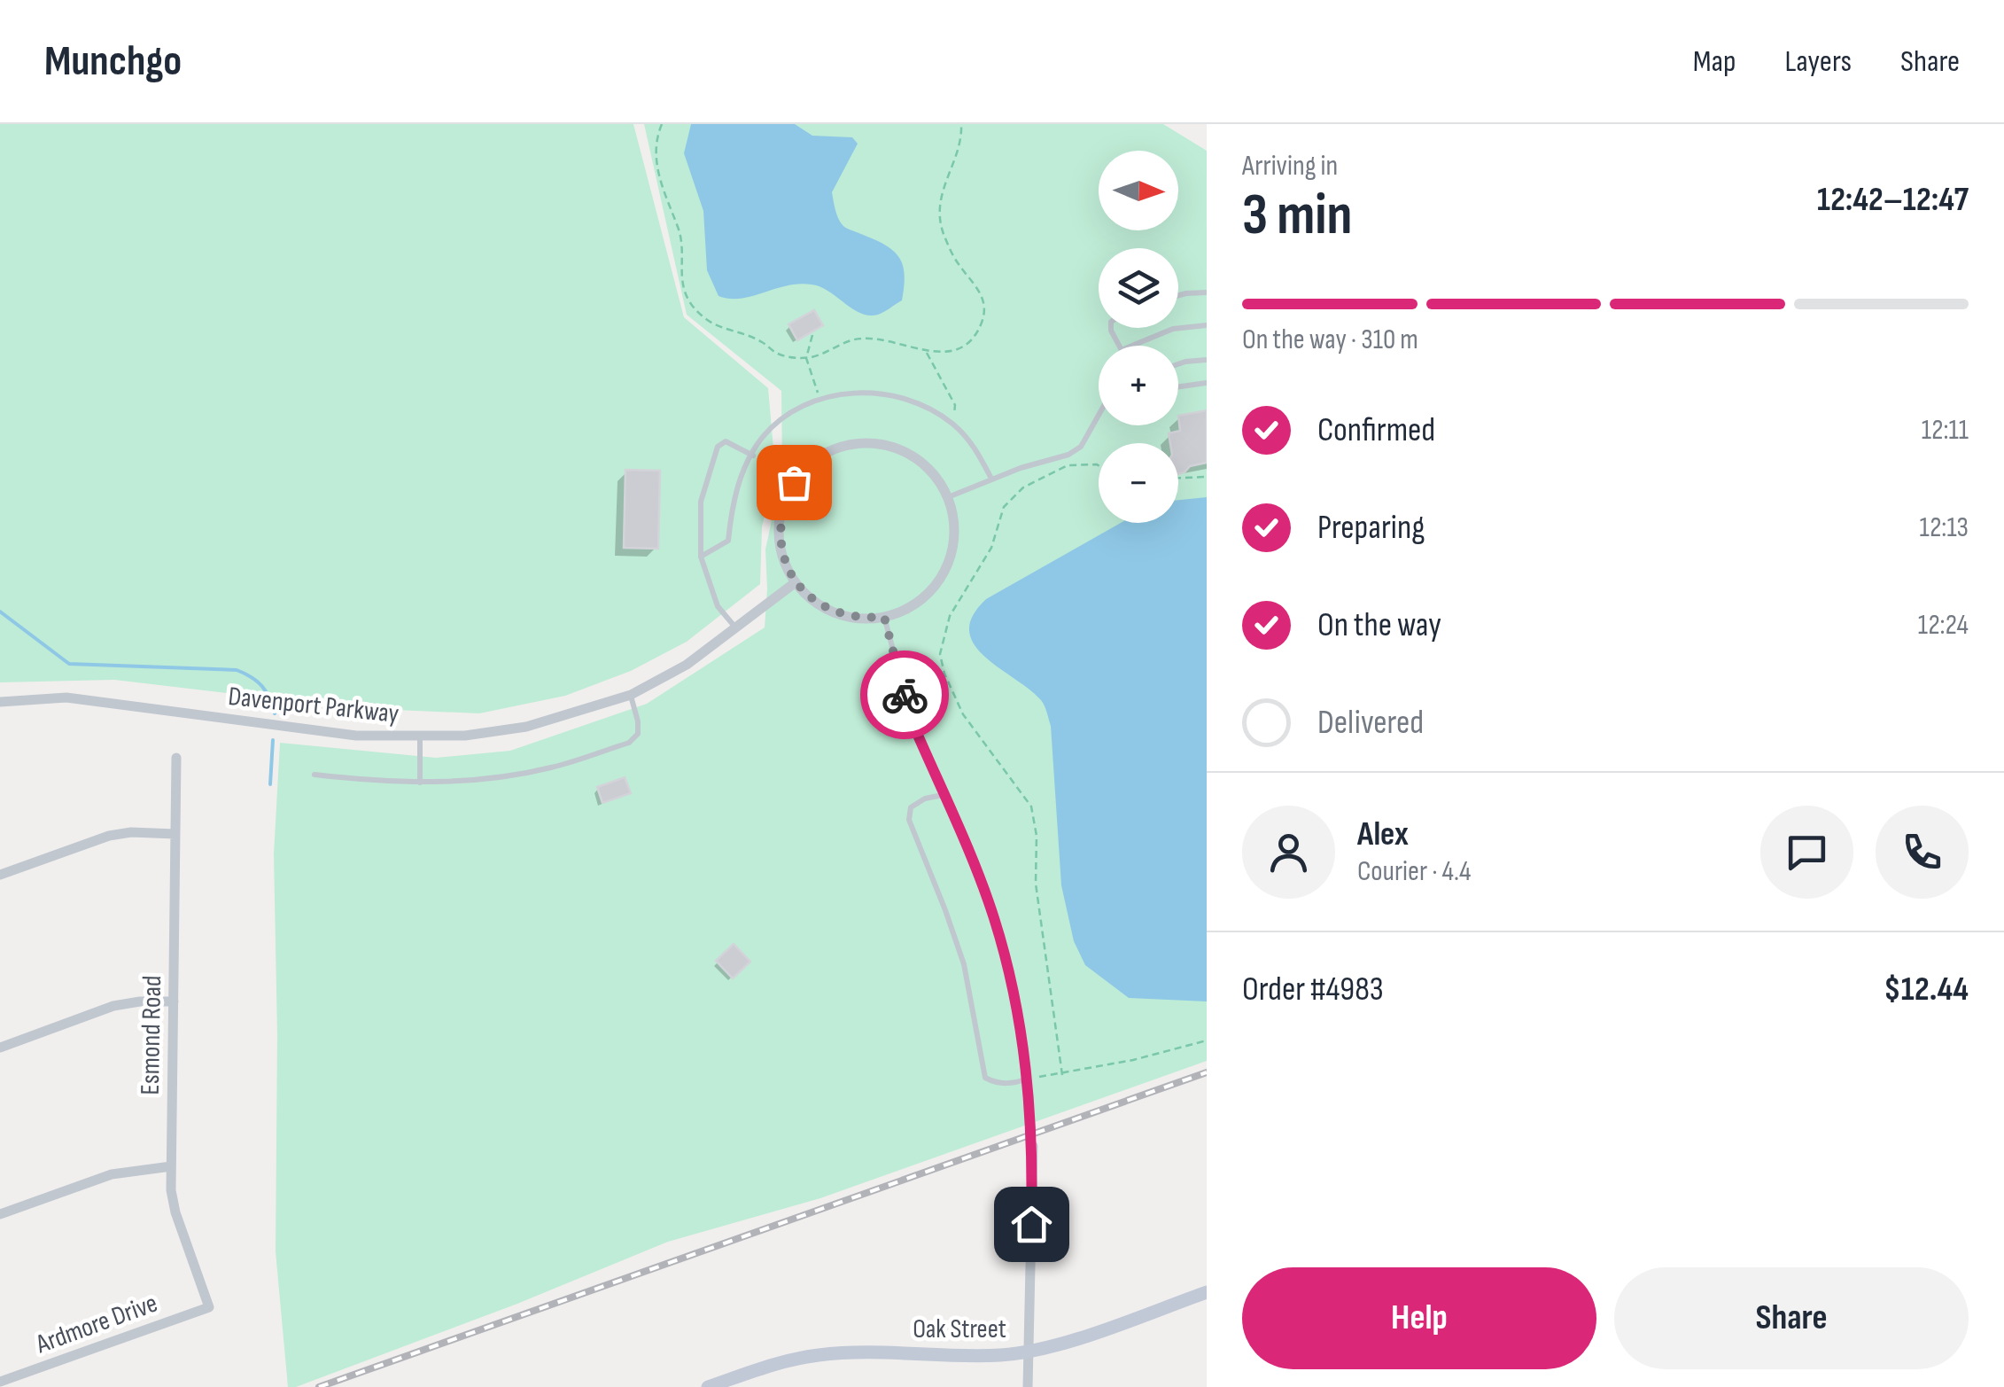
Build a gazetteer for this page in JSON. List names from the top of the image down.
{
  "streets": {
    "street": [
      "Davenport Parkway",
      "Esmond Road",
      "Ardmore Drive",
      "Oak Street"
    ]
  },
  "crossings": [
    ["Esmond Road", "Ardmore Drive"]
  ],
  "north": "right",
  "page": {
    "header": "Munchgo",
    "nav": ["Map", "Layers", "Share"],
    "heading": ["3 min", "Arriving in", "12:42–12:47"],
    "panel": [
      "Alex",
      "Courier · 4.4",
      "Order #4983",
      "$12.44"
    ],
    "map_buttons": ["+", "−"],
    "bar": "On the way · 310 m",
    "list": [
      ["Confirmed", "12:11"],
      ["Preparing", "12:13"],
      ["On the way", "12:24"],
      "Delivered"
    ],
    "buttons": ["Help", "Share"]
  }
}
